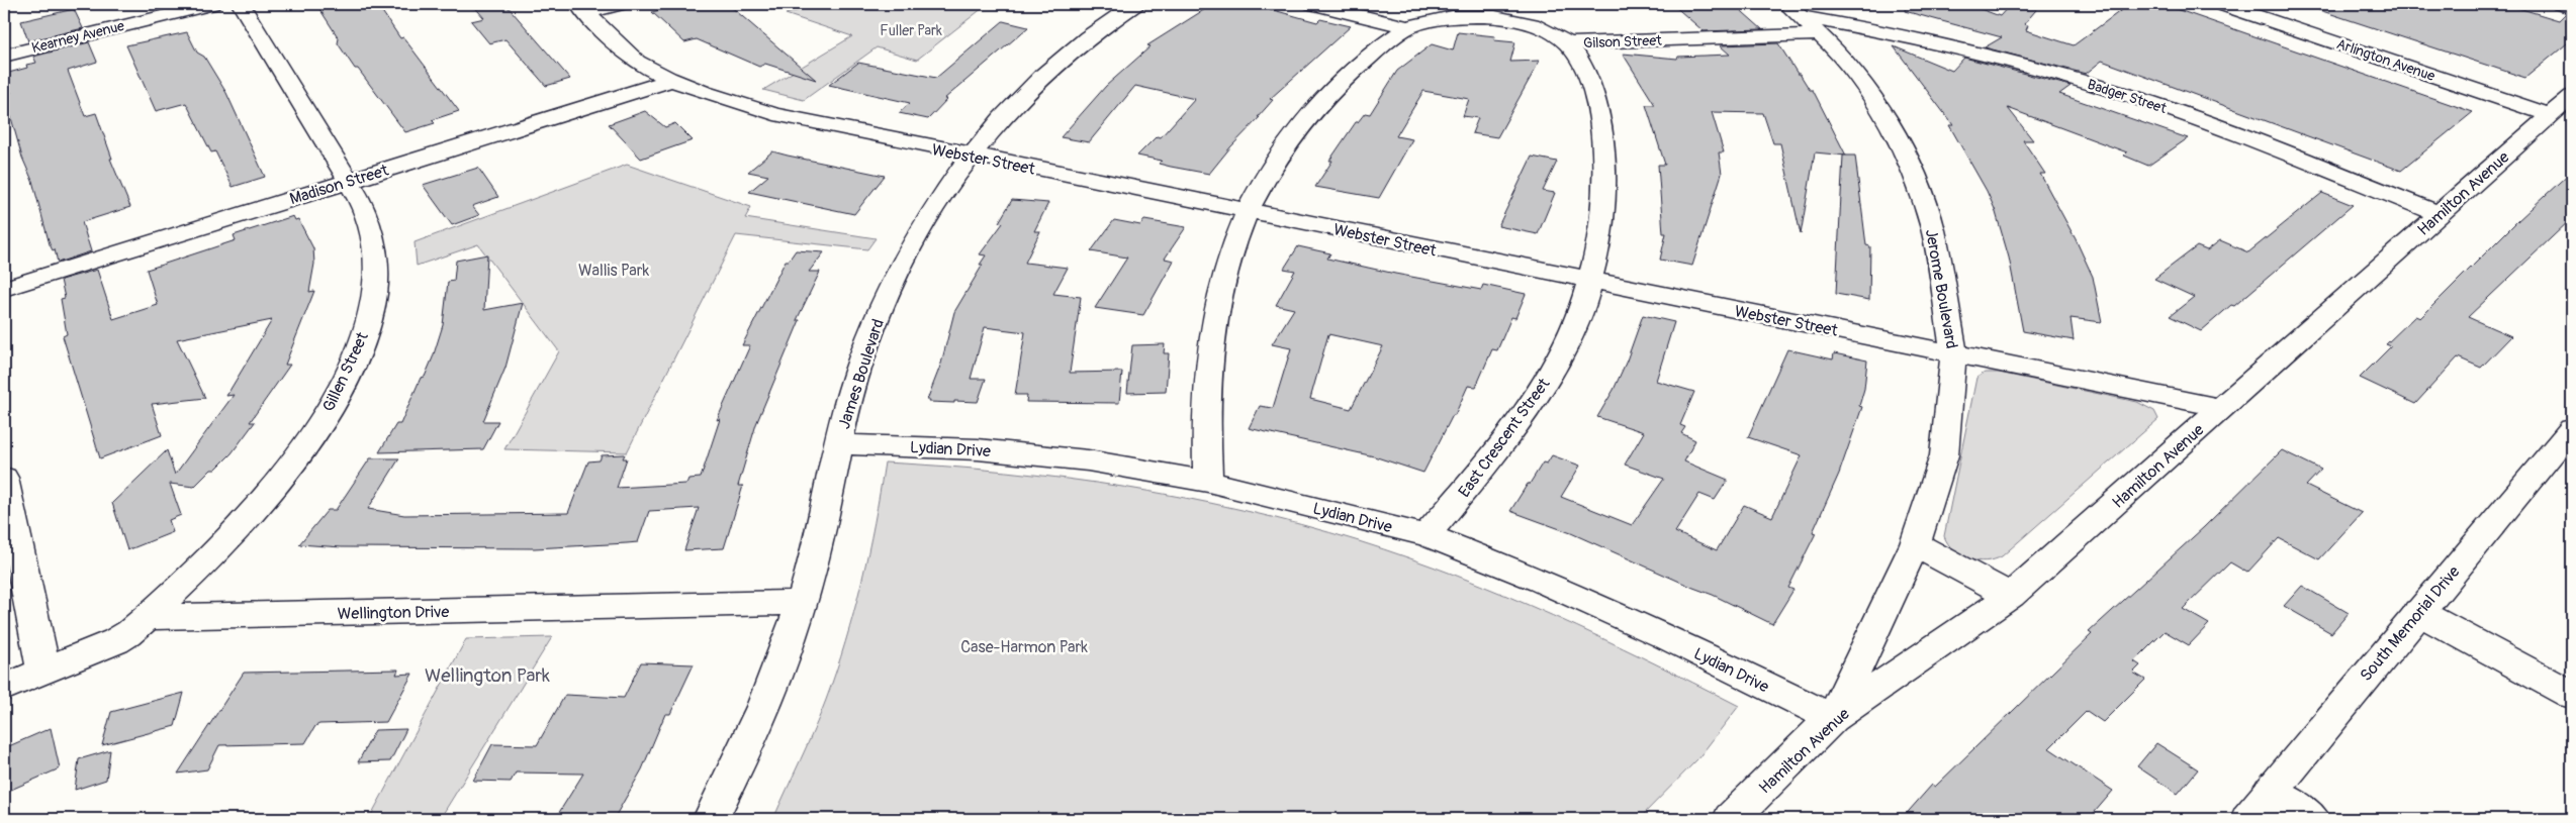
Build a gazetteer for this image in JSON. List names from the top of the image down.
{
  "streets": {
    "street": [
      "Kearney Avenue",
      "Gilson Street",
      "Arlington Avenue",
      "Badger Street",
      "Webster Street",
      "Madison Street",
      "Hamilton Avenue",
      "Jerome Boulevard",
      "Gillen Street",
      "James Boulevard",
      "East Crescent Street",
      "Lydian Drive",
      "Wellington Drive",
      "South Memorial Drive"
    ]
  },
  "crossings": [
    ["Gilson Street", "Badger Street"],
    ["Gilson Street", "Jerome Boulevard"],
    ["Gilson Street", "East Crescent Street"],
    ["Arlington Avenue", "Hamilton Avenue"],
    ["Badger Street", "Hamilton Avenue"],
    ["Badger Street", "Jerome Boulevard"],
    ["Webster Street", "Madison Street"],
    ["Webster Street", "Hamilton Avenue"],
    ["Webster Street", "Jerome Boulevard"],
    ["Webster Street", "James Boulevard"],
    ["Webster Street", "East Crescent Street"],
    ["Madison Street", "Gillen Street"],
    ["Hamilton Avenue", "Jerome Boulevard"],
    ["Hamilton Avenue", "Lydian Drive"],
    ["Jerome Boulevard", "Lydian Drive"],
    ["Gillen Street", "Wellington Drive"],
    ["James Boulevard", "Lydian Drive"],
    ["James Boulevard", "Wellington Drive"],
    ["East Crescent Street", "Lydian Drive"]
  ],
  "parks": [
    "Fuller Park",
    "Wallis Park",
    "Case-Harmon Park",
    "Wellington Park"
  ]
}
